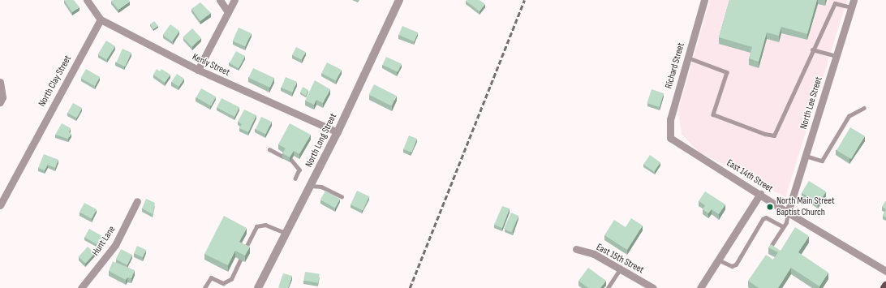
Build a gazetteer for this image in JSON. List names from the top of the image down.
{
  "streets": {
    "street": [
      "Kenly Street",
      "Richard Street",
      "North Clay Street",
      "North Lee Street",
      "North Long Street",
      "East 14th Street",
      "Hunt Lane",
      "East 15th Street"
    ]
  },
  "crossings": [
    ["Kenly Street", "North Clay Street"],
    ["Kenly Street", "North Long Street"],
    ["Richard Street", "East 14th Street"],
    ["North Lee Street", "East 14th Street"]
  ],
  "places": ["North Main Street Baptist Church"]
}
